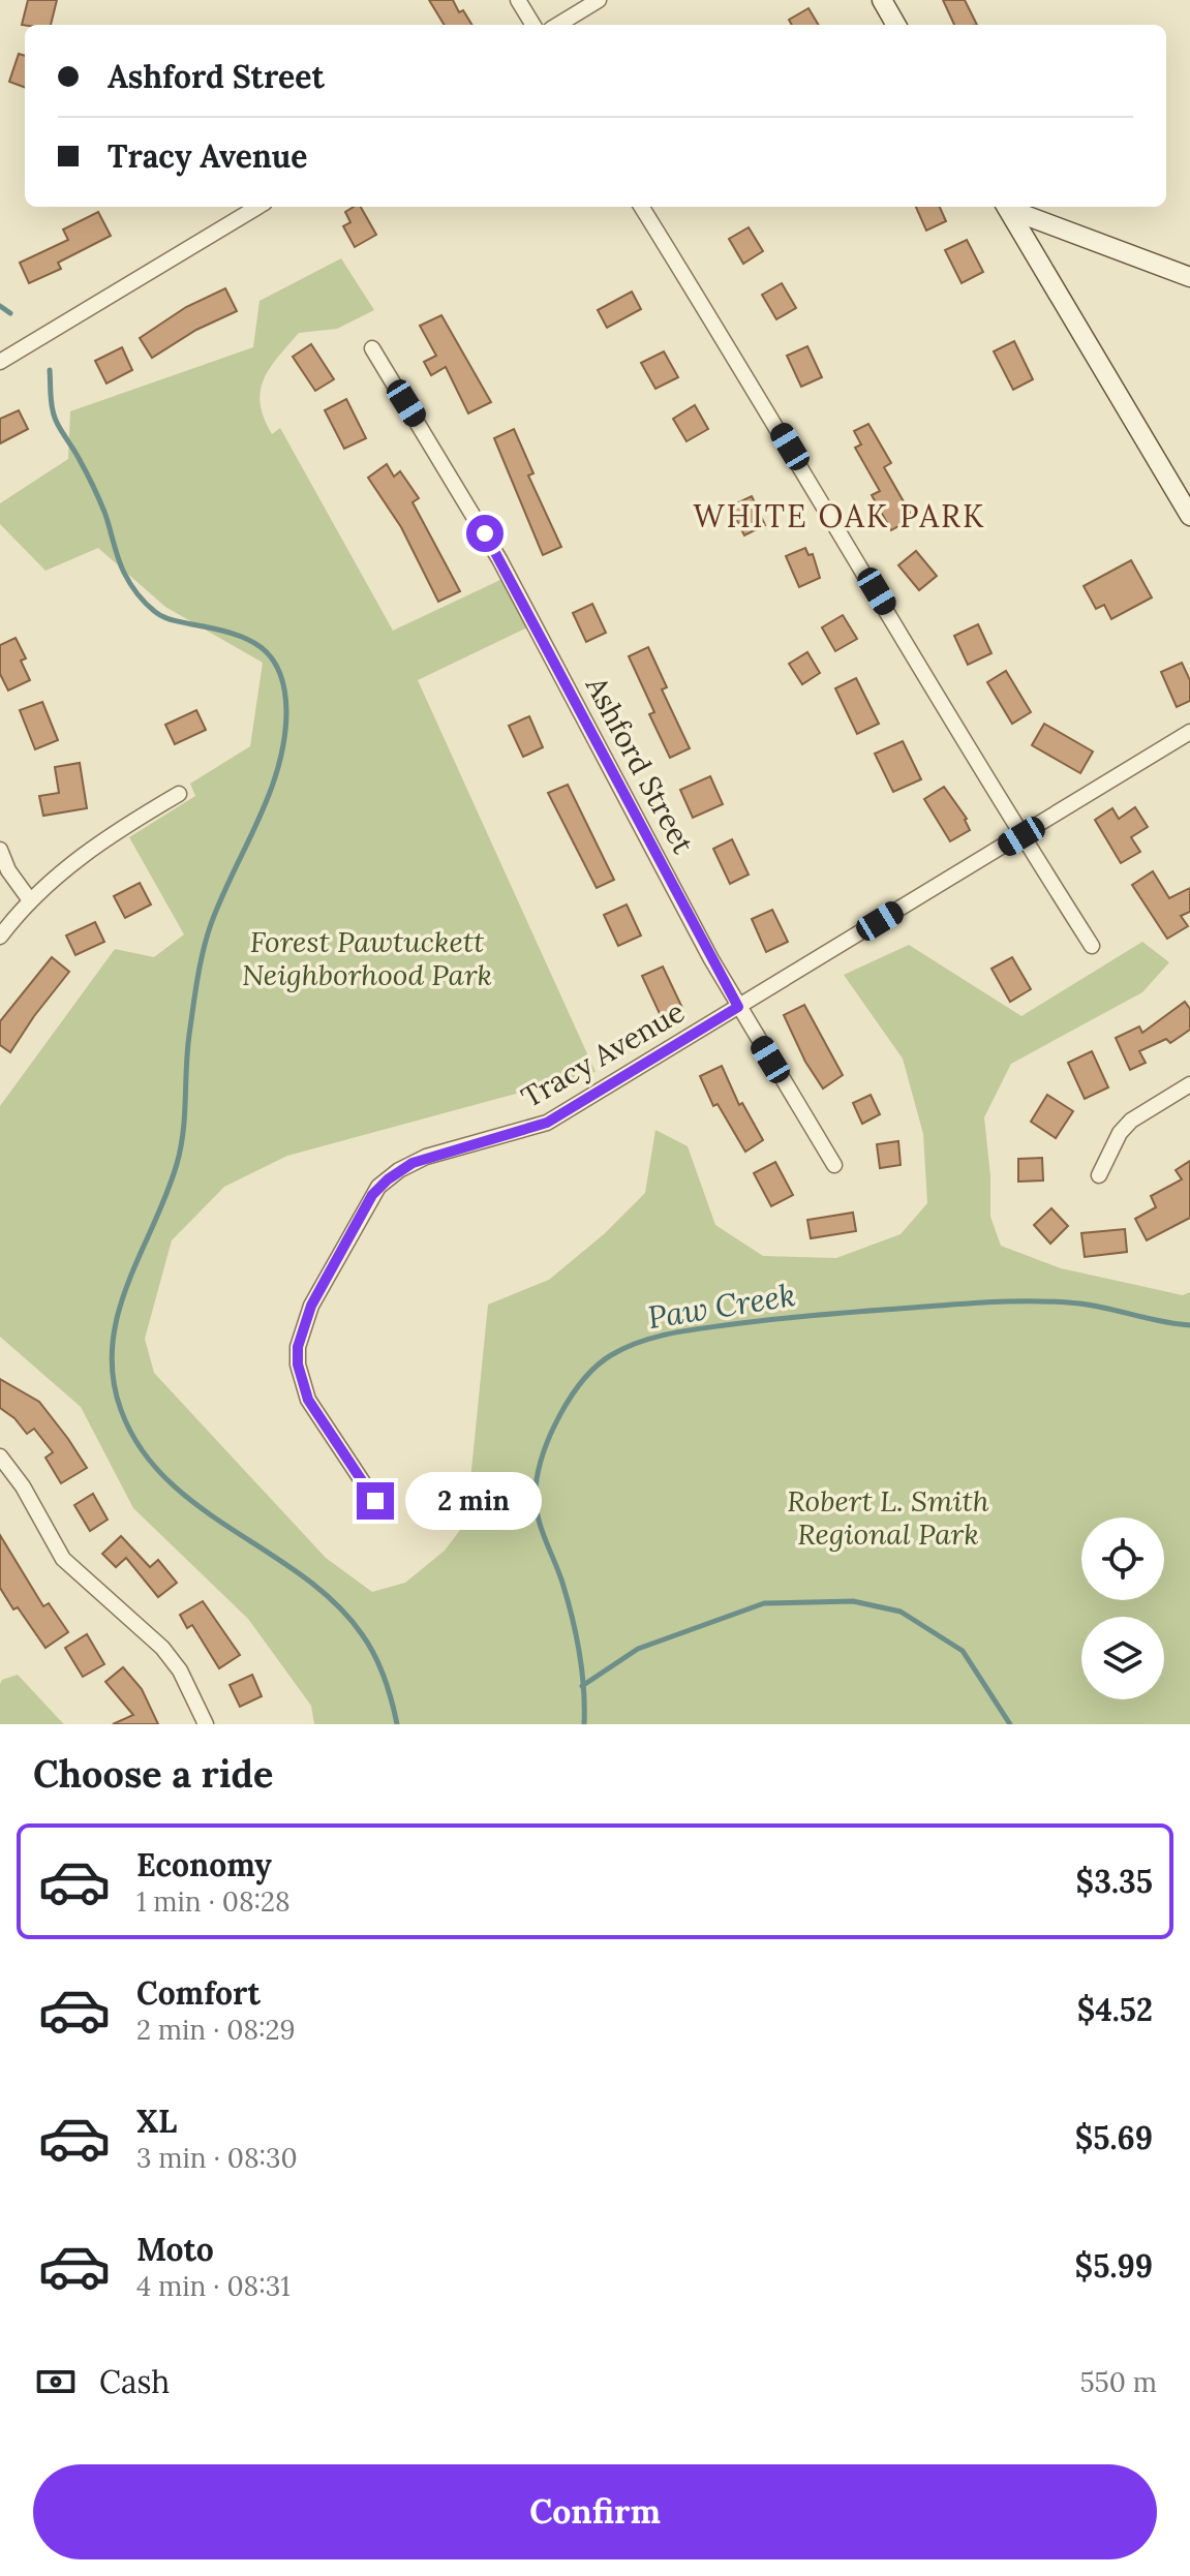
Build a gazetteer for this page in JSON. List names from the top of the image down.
{
  "streets": {
    "street": ["Ashford Street", "Tracy Avenue"]
  },
  "crossings": [
    ["Ashford Street", "Tracy Avenue"]
  ],
  "districts": ["WHITE OAK PARK"],
  "water": ["Paw Creek"],
  "parks": ["Forest Pawtuckett Neighborhood Park", "Robert L. Smith Regional Park"],
  "page": {
    "banner": ["Ashford Street", "Tracy Avenue"],
    "bubble": "2 min",
    "heading": "Choose a ride",
    "list": [
      {
        "name": "Economy",
        "note": "1 min · 08:28",
        "value": "$3.35"
      },
      {
        "name": "Comfort",
        "note": "2 min · 08:29",
        "value": "$4.52"
      },
      {
        "name": "XL",
        "note": "3 min · 08:30",
        "value": "$5.69"
      },
      {
        "name": "Moto",
        "note": "4 min · 08:31",
        "value": "$5.99"
      }
    ],
    "pay": ["Cash", "550 m"],
    "buttons": "Confirm"
  }
}
